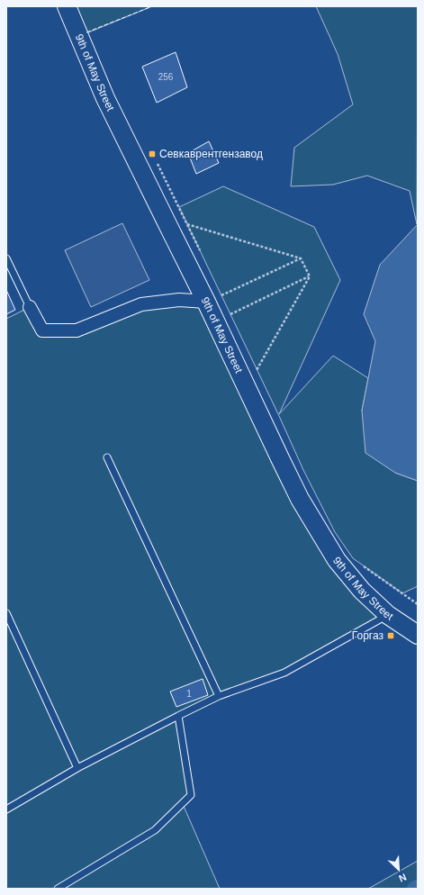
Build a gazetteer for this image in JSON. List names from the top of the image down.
{
  "streets": {
    "street": ["9th of May Street"]
  },
  "places": {
    "transit": ["Севкаврентгензавод", "Горгаз"]
  },
  "house_numbers": ["256", "1"],
  "north": "bottom right"
}
